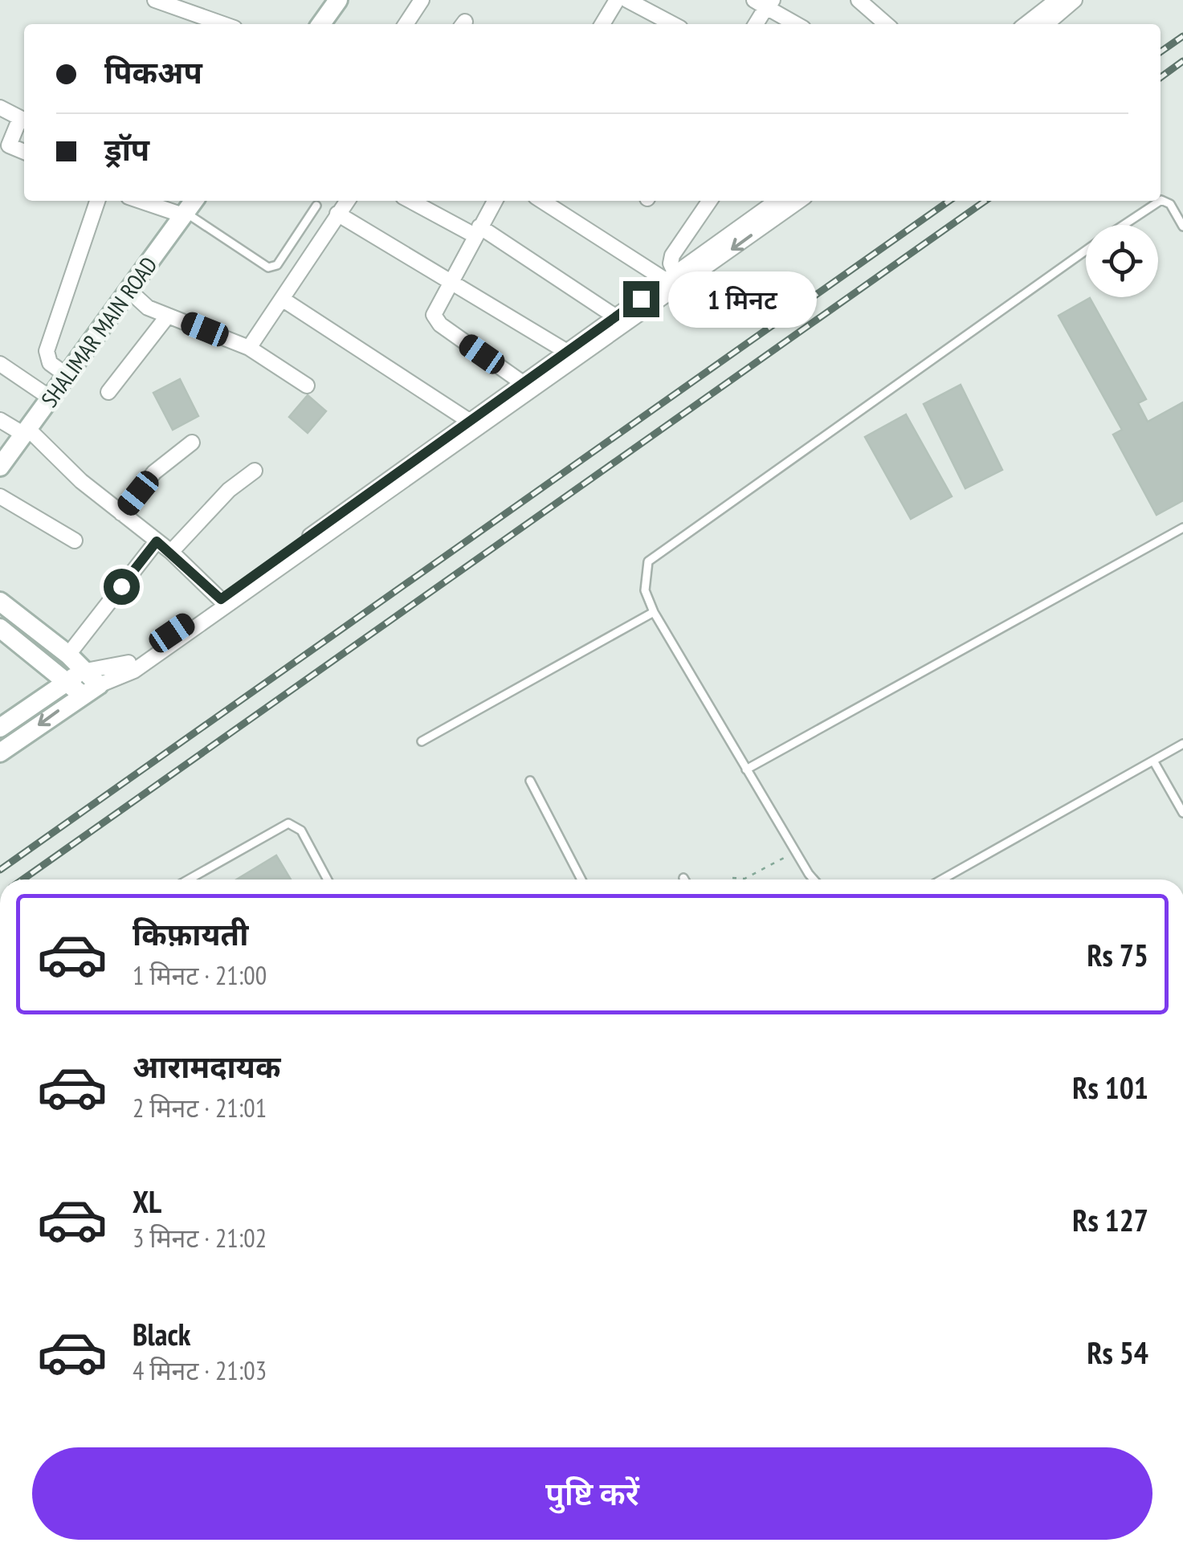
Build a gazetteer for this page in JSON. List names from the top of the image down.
{
  "streets": {
    "street": ["SHALIMAR MAIN ROAD"]
  },
  "page": {
    "banner": ["पिकअप", "ड्रॉप"],
    "bubble": "1 मिनट",
    "list": [
      {
        "name": "किफ़ायती",
        "note": "1 मिनट · 21:00",
        "value": "Rs 75"
      },
      {
        "name": "आरामदायक",
        "note": "2 मिनट · 21:01",
        "value": "Rs 101"
      },
      {
        "name": "XL",
        "note": "3 मिनट · 21:02",
        "value": "Rs 127"
      },
      {
        "name": "Black",
        "note": "4 मिनट · 21:03",
        "value": "Rs 54"
      }
    ],
    "buttons": "पुष्टि करें"
  }
}
